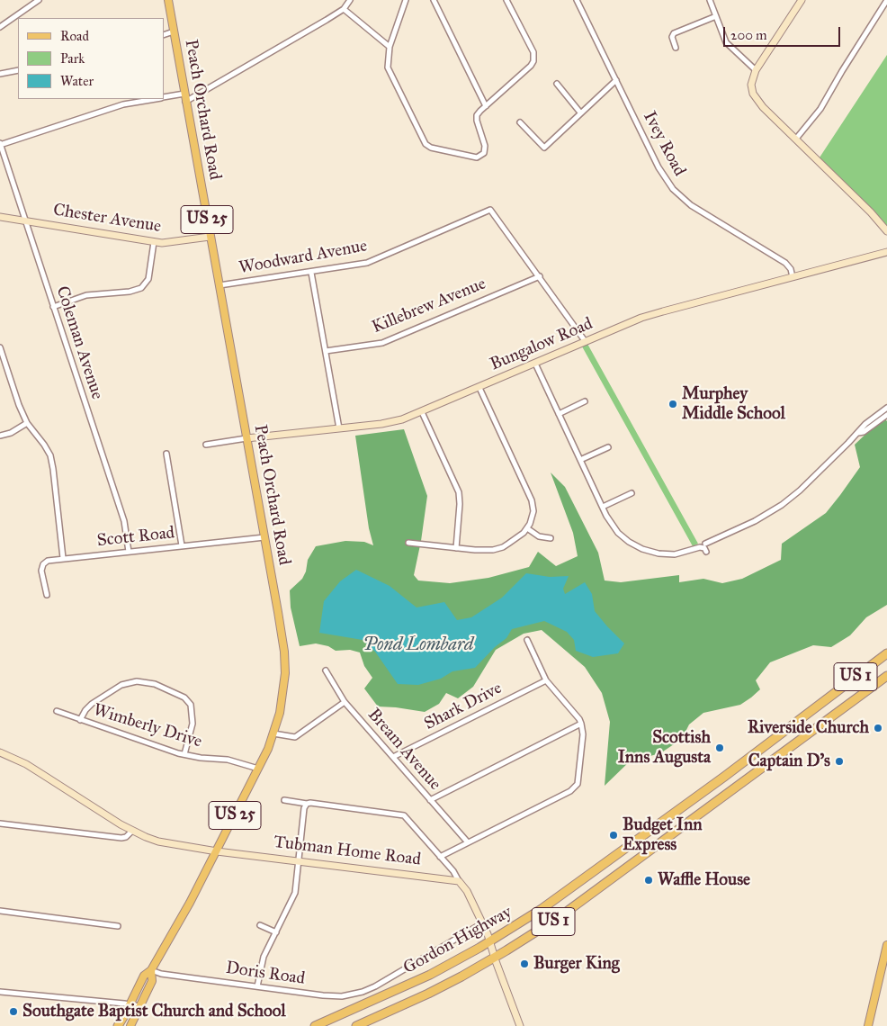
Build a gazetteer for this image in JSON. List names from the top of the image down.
{
  "streets": {
    "highway": ["US 25", "US 1", "Gordon Highway"],
    "main road": ["Peach Orchard Road"],
    "street": [
      "Ivey Road",
      "Chester Avenue",
      "Woodward Avenue",
      "Killebrew Avenue",
      "Coleman Avenue",
      "Bungalow Road",
      "Scott Road",
      "Shark Drive",
      "Wimberly Drive",
      "Bream Avenue",
      "Tubman Home Road",
      "Doris Road"
    ]
  },
  "crossings": [
    ["Peach Orchard Road", "Chester Avenue"],
    ["Peach Orchard Road", "US 25"],
    ["Peach Orchard Road", "Woodward Avenue"],
    ["Peach Orchard Road", "Bungalow Road"],
    ["Peach Orchard Road", "Scott Road"],
    ["Peach Orchard Road", "Wimberly Drive"],
    ["Peach Orchard Road", "Tubman Home Road"],
    ["Peach Orchard Road", "Doris Road"],
    ["Ivey Road", "Bungalow Road"],
    ["Chester Avenue", "Coleman Avenue"],
    ["Woodward Avenue", "Killebrew Avenue"],
    ["Coleman Avenue", "Scott Road"],
    ["Shark Drive", "Bream Avenue"]
  ],
  "water": ["Pond Lombard"],
  "places": [
    "Murphey Middle School",
    "Riverside Church",
    "Scottish Inns Augusta",
    "Captain D's",
    "Budget Inn Express",
    "Waffle House",
    "Burger King",
    "Southgate Baptist Church and School"
  ],
  "legend": ["Road", "Park", "Water"],
  "scale_bar": "200 m"
}
